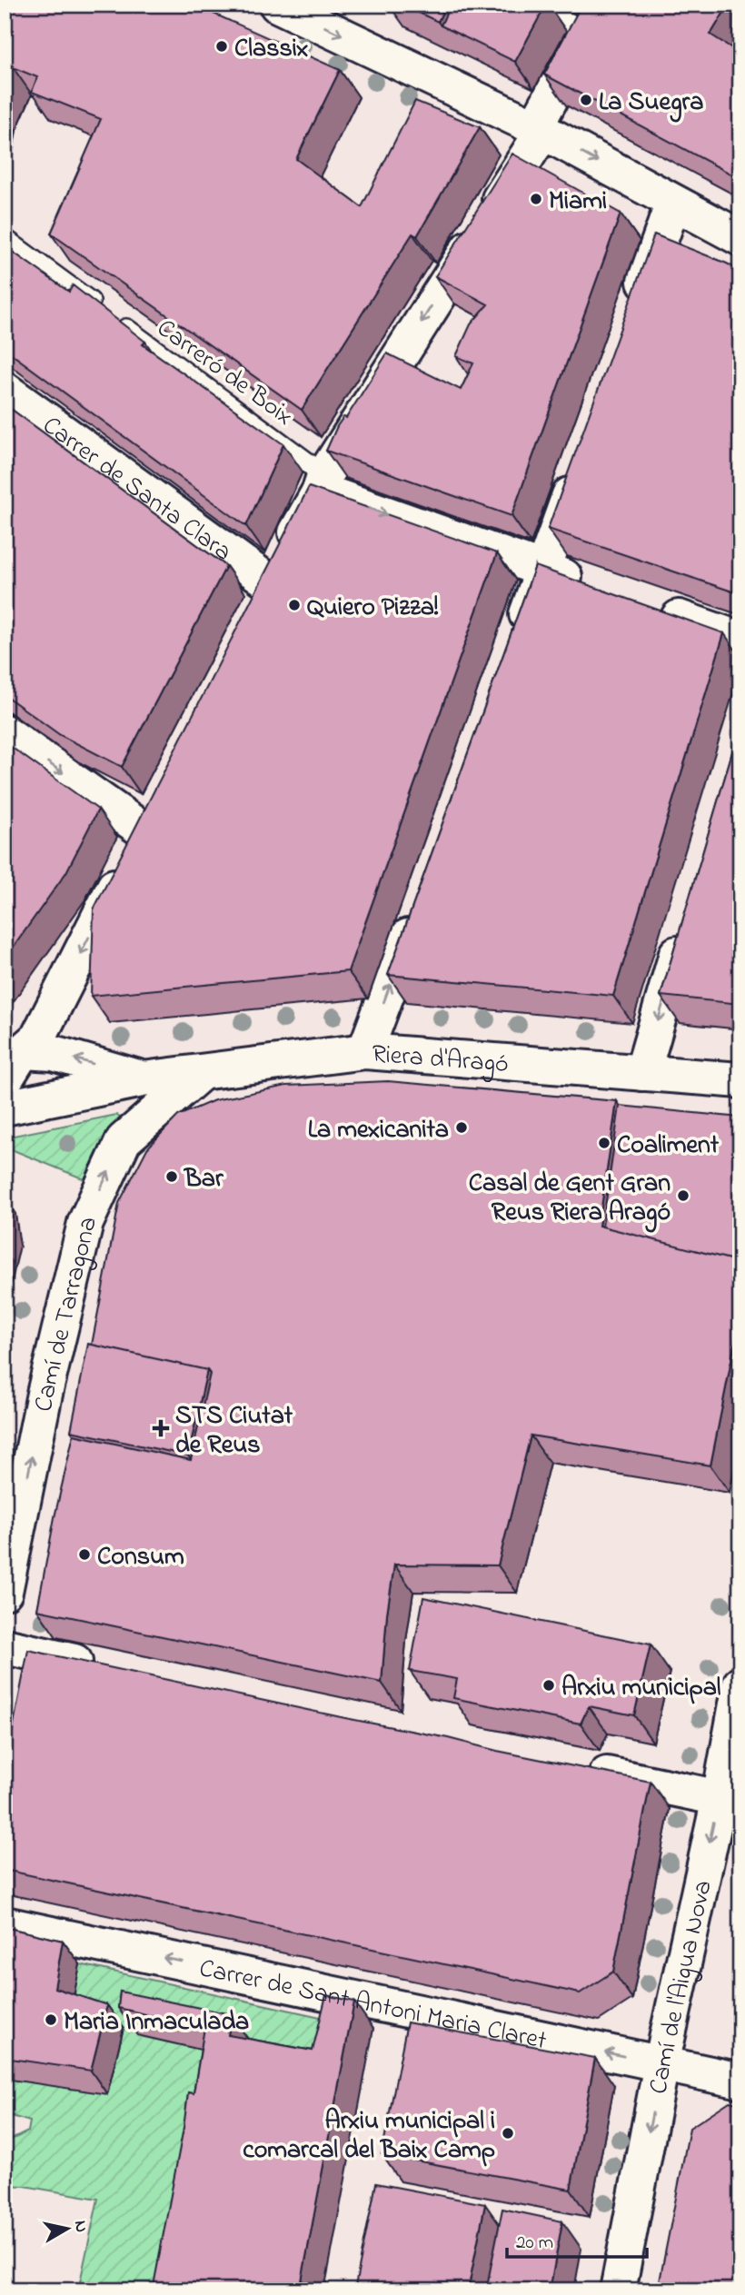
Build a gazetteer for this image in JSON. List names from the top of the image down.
{
  "streets": {
    "street": [
      "Carrer de Santa Clara",
      "Riera d'Aragó",
      "Camí de Tarragona",
      "Camí de l'Aigua Nova",
      "Carrer de Sant Antoni Maria Claret"
    ],
    "lane": ["Carreró de Boix"]
  },
  "crossings": [
    ["Carreró de Boix", "Carrer de Santa Clara"],
    ["Riera d'Aragó", "Camí de Tarragona"],
    ["Camí de l'Aigua Nova", "Carrer de Sant Antoni Maria Claret"]
  ],
  "one_way": ["Camí de Tarragona", "Camí de l'Aigua Nova", "Carrer de Sant Antoni Maria Claret"],
  "places": {
    "other": [
      "Classix",
      "La Suegra",
      "Miami",
      "Quiero Pizza!",
      "La mexicanita",
      "Coaliment",
      "Bar",
      "Casal de Gent Gran Reus Riera Aragó",
      "Consum",
      "Arxiu municipal",
      "Maria Inmaculada",
      "Arxiu municipal i comarcal del Baix Camp"
    ],
    "health": ["STS Ciutat de Reus"]
  },
  "scale_bar": "20 m",
  "north": "right"
}
